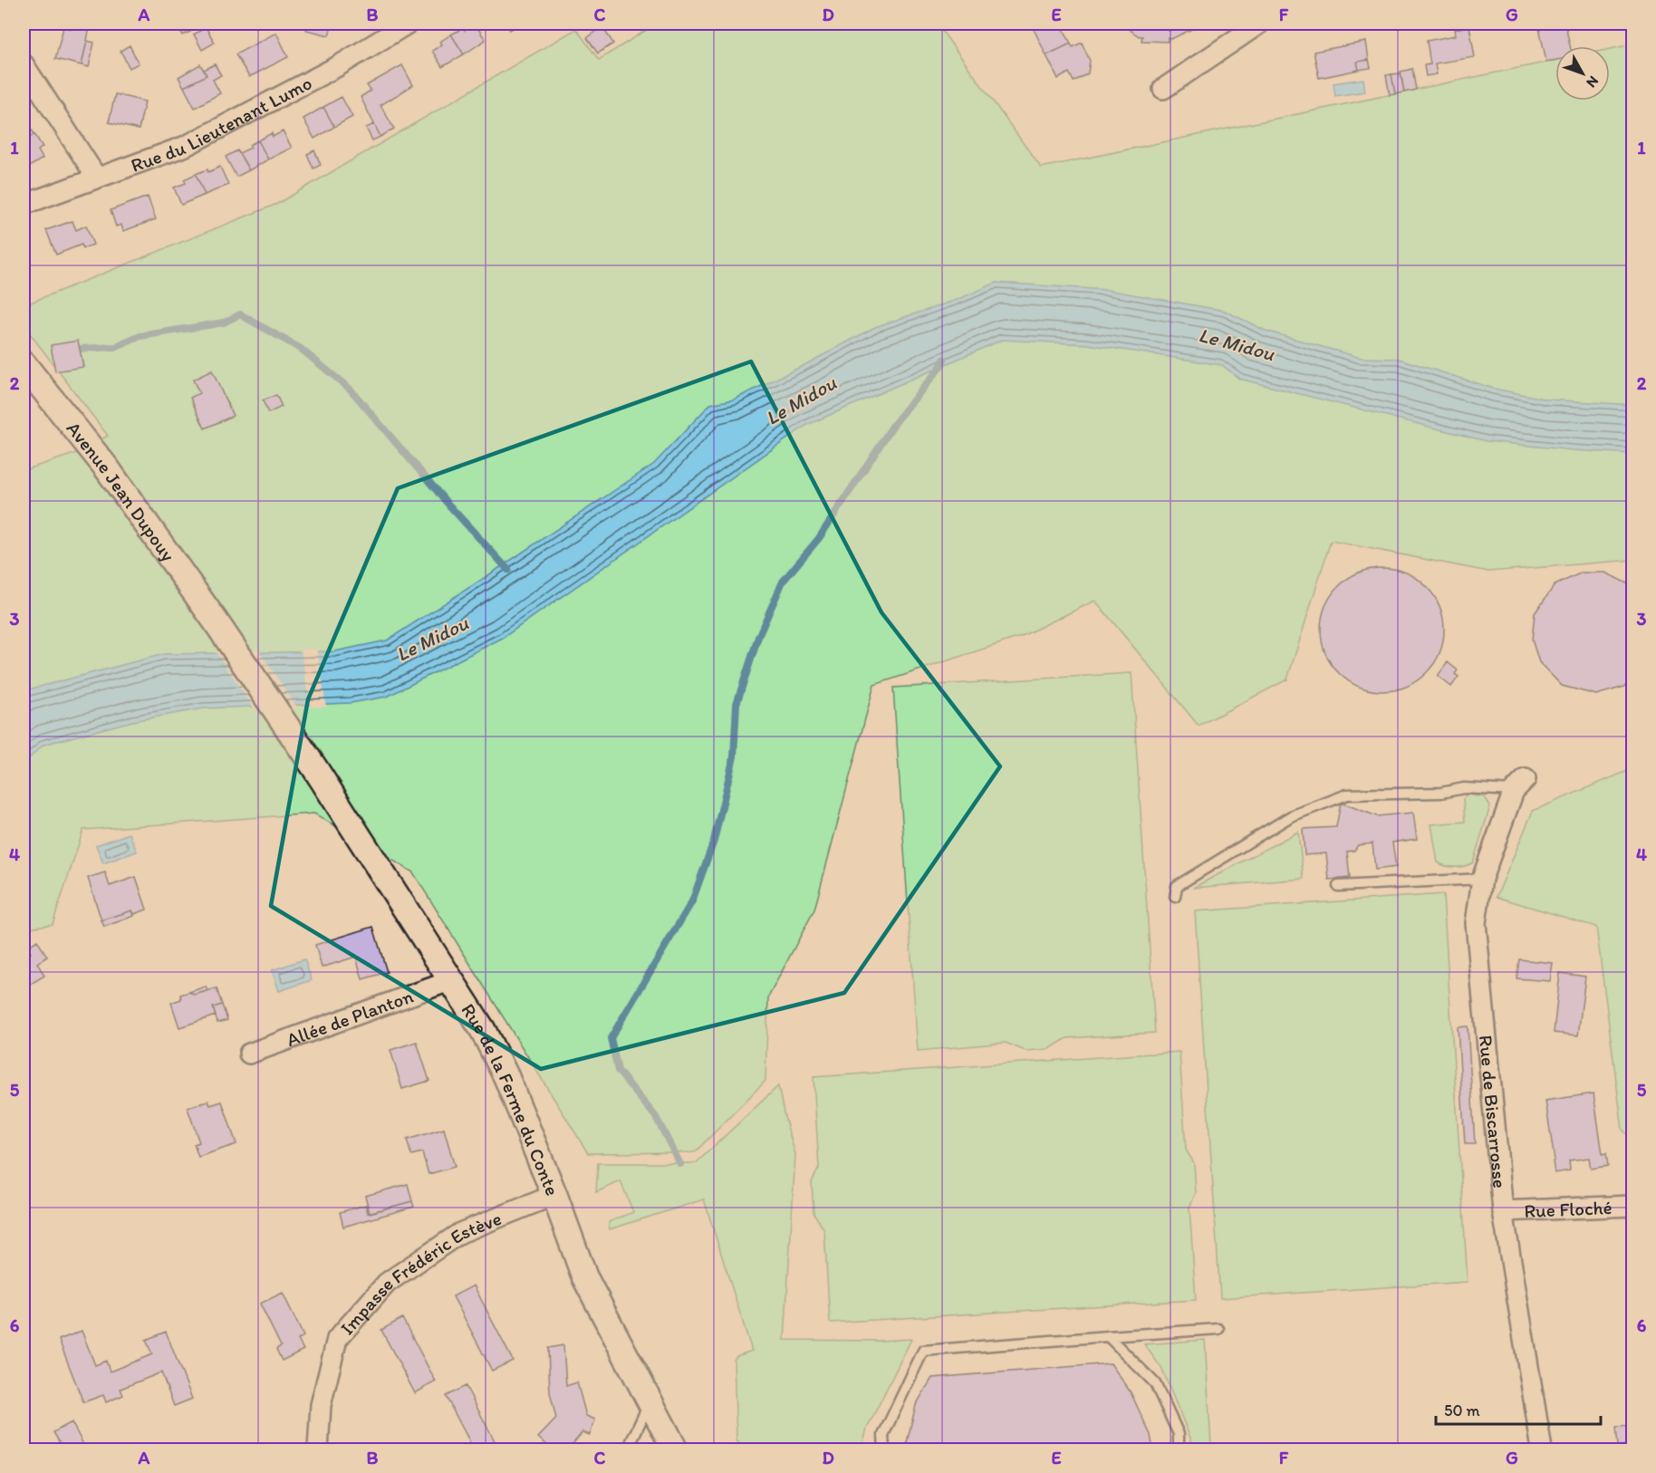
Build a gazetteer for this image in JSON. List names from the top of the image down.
{
  "streets": {
    "street": [
      "Rue du Lieutenant Lumo",
      "Avenue Jean Dupouy",
      "Allée de Planton",
      "Rue de la Ferme du Conte",
      "Rue de Biscarrosse",
      "Rue Floché",
      "Impasse Frédéric Estève"
    ]
  },
  "crossings": [
    ["Avenue Jean Dupouy", "Rue de la Ferme du Conte"],
    ["Allée de Planton", "Rue de la Ferme du Conte"],
    ["Rue de la Ferme du Conte", "Impasse Frédéric Estève"],
    ["Rue de Biscarrosse", "Rue Floché"]
  ],
  "water": ["Le Midou"],
  "scale_bar": "50 m",
  "north": "bottom right",
  "grid": {
    "columns": [
      "A",
      "B",
      "C",
      "D",
      "E",
      "F",
      "G"
    ],
    "rows": [
      "1",
      "2",
      "3",
      "4",
      "5",
      "6"
    ]
  }
}
